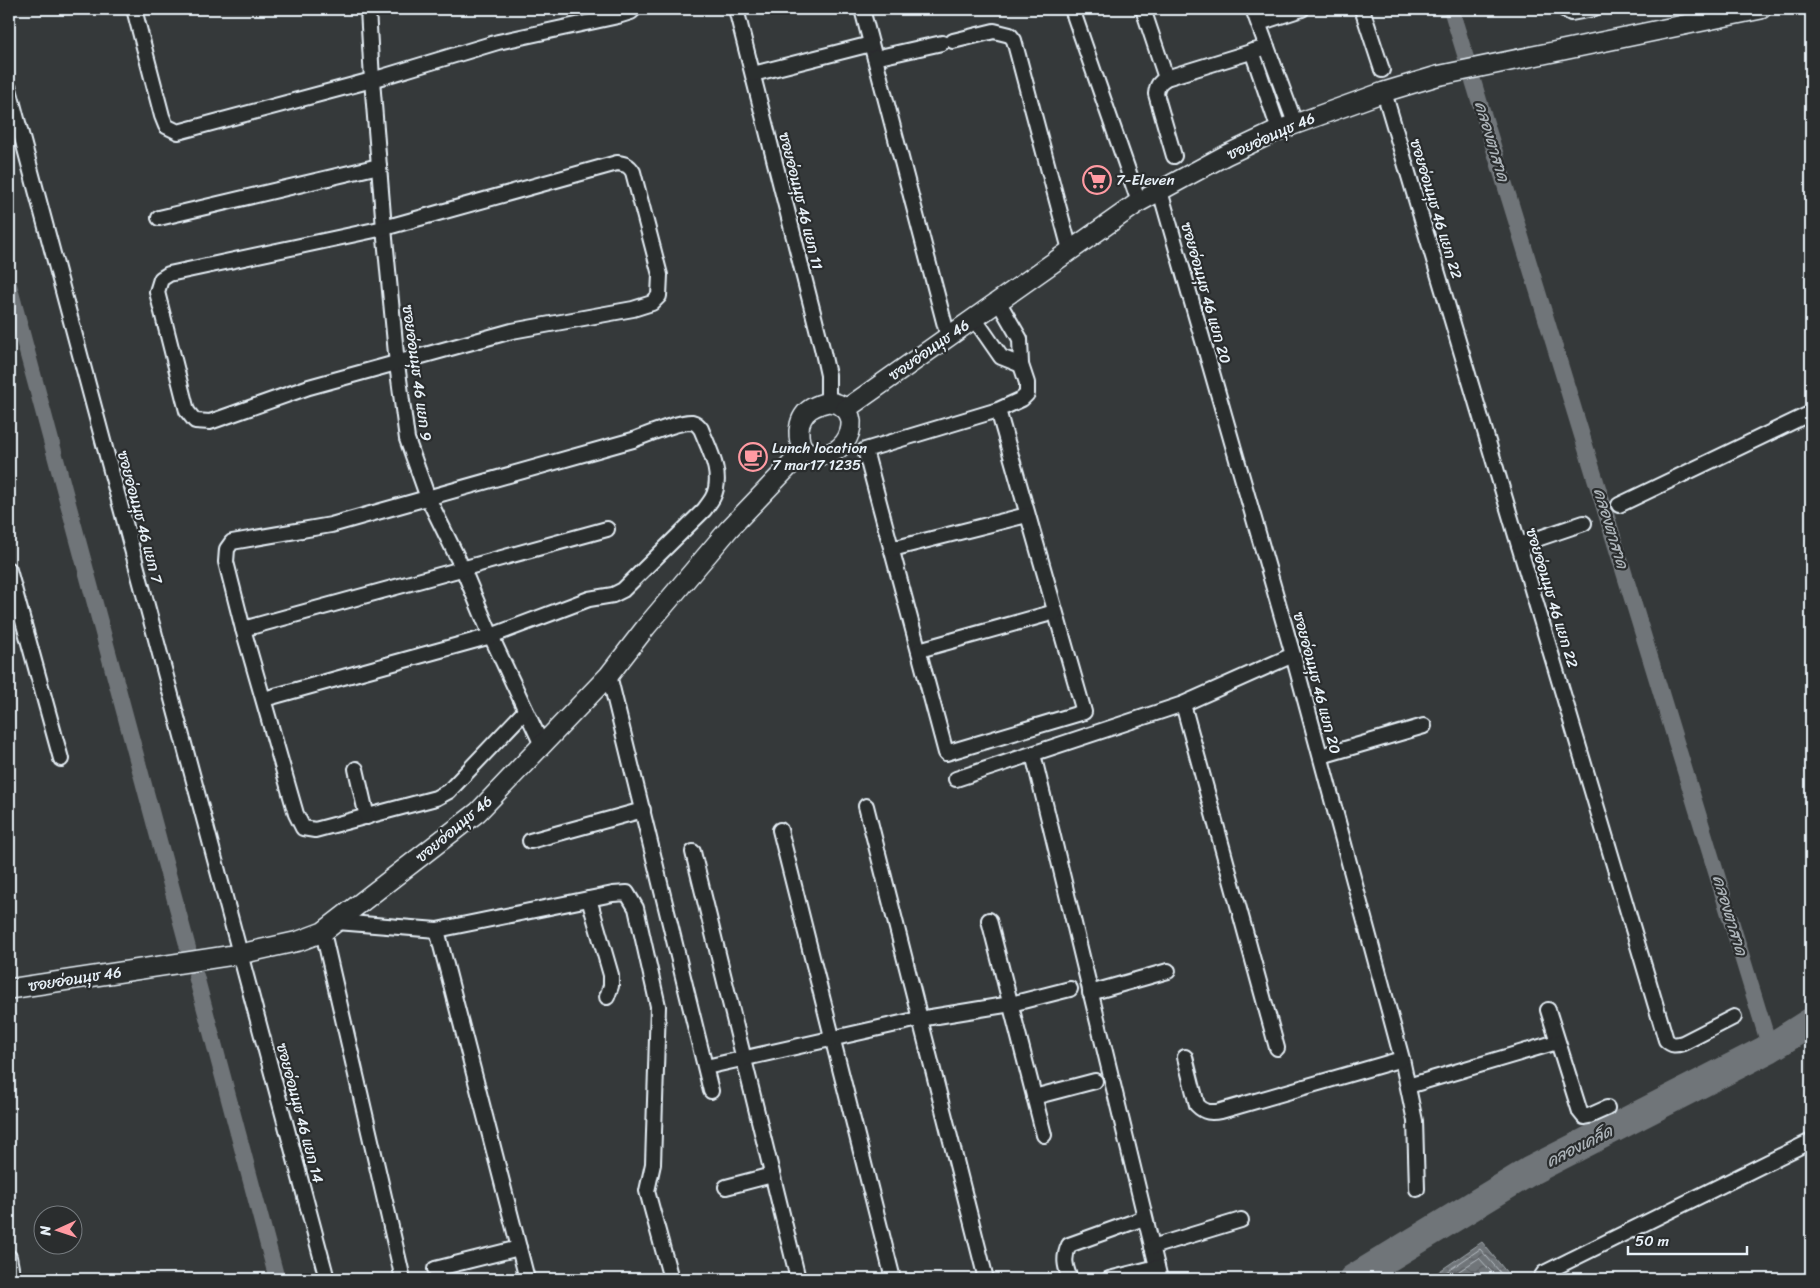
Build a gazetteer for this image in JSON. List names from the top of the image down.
{
  "streets": {
    "street": [
      "ซอยอ่อนนุช 46",
      "ซอยอ่อนนุช 46 แยก 11",
      "ซอยอ่อนนุช 46 แยก 22",
      "ซอยอ่อนนุช 46 แยก 20",
      "ซอยอ่อนนุช 46 แยก 9",
      "ซอยอ่อนนุช 46 แยก 7",
      "ซอยอ่อนนุช 46 แยก 14"
    ]
  },
  "crossings": [
    ["ซอยอ่อนนุช 46", "ซอยอ่อนนุช 46 แยก 11"],
    ["ซอยอ่อนนุช 46", "ซอยอ่อนนุช 46 แยก 22"],
    ["ซอยอ่อนนุช 46", "ซอยอ่อนนุช 46 แยก 20"],
    ["ซอยอ่อนนุช 46", "ซอยอ่อนนุช 46 แยก 9"],
    ["ซอยอ่อนนุช 46", "ซอยอ่อนนุช 46 แยก 7"],
    ["ซอยอ่อนนุช 46", "ซอยอ่อนนุช 46 แยก 14"],
    ["ซอยอ่อนนุช 46 แยก 7", "ซอยอ่อนนุช 46 แยก 14"]
  ],
  "water": ["คลองตาสาด", "คลองเคล็ด"],
  "places": {
    "supermarket": ["7-Eleven"],
    "cafe": ["Lunch location 7 mar17 1235"]
  },
  "scale_bar": "50 m",
  "north": "left"
}
